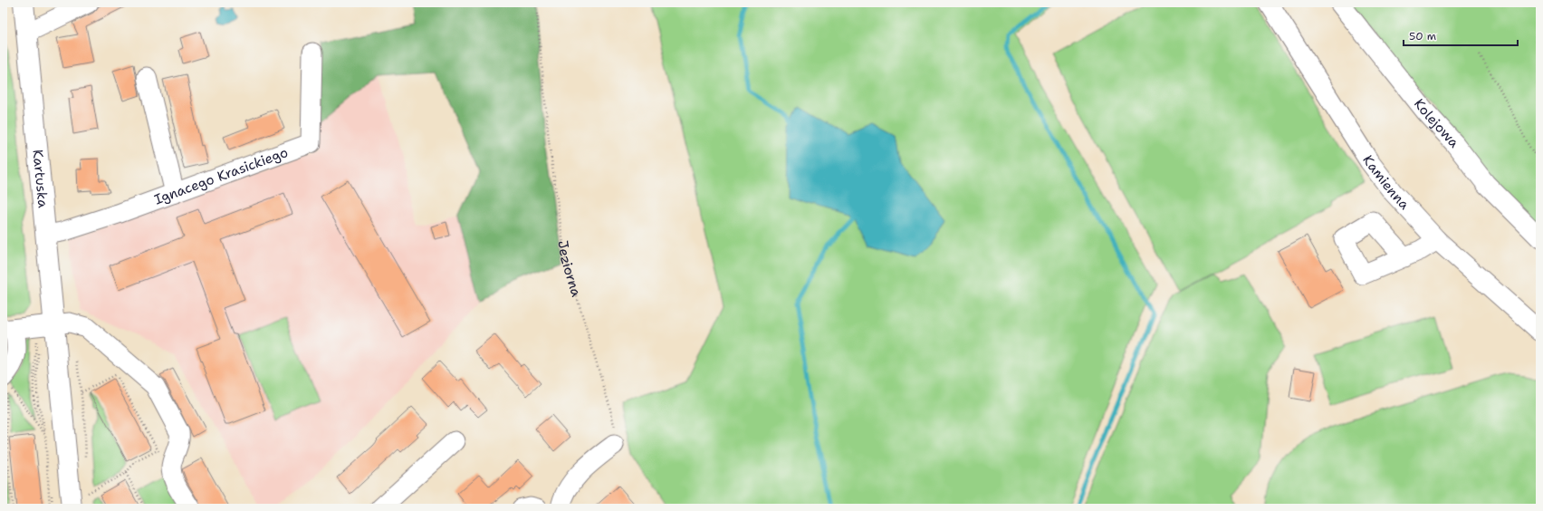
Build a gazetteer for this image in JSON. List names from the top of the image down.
{
  "streets": {
    "main road": ["Kartuska"],
    "street": ["Kolejowa", "Ignacego Krasickiego", "Kamienna"],
    "path": ["Jeziorna"]
  },
  "crossings": [
    ["Ignacego Krasickiego", "Kartuska"]
  ],
  "scale_bar": "50 m"
}
